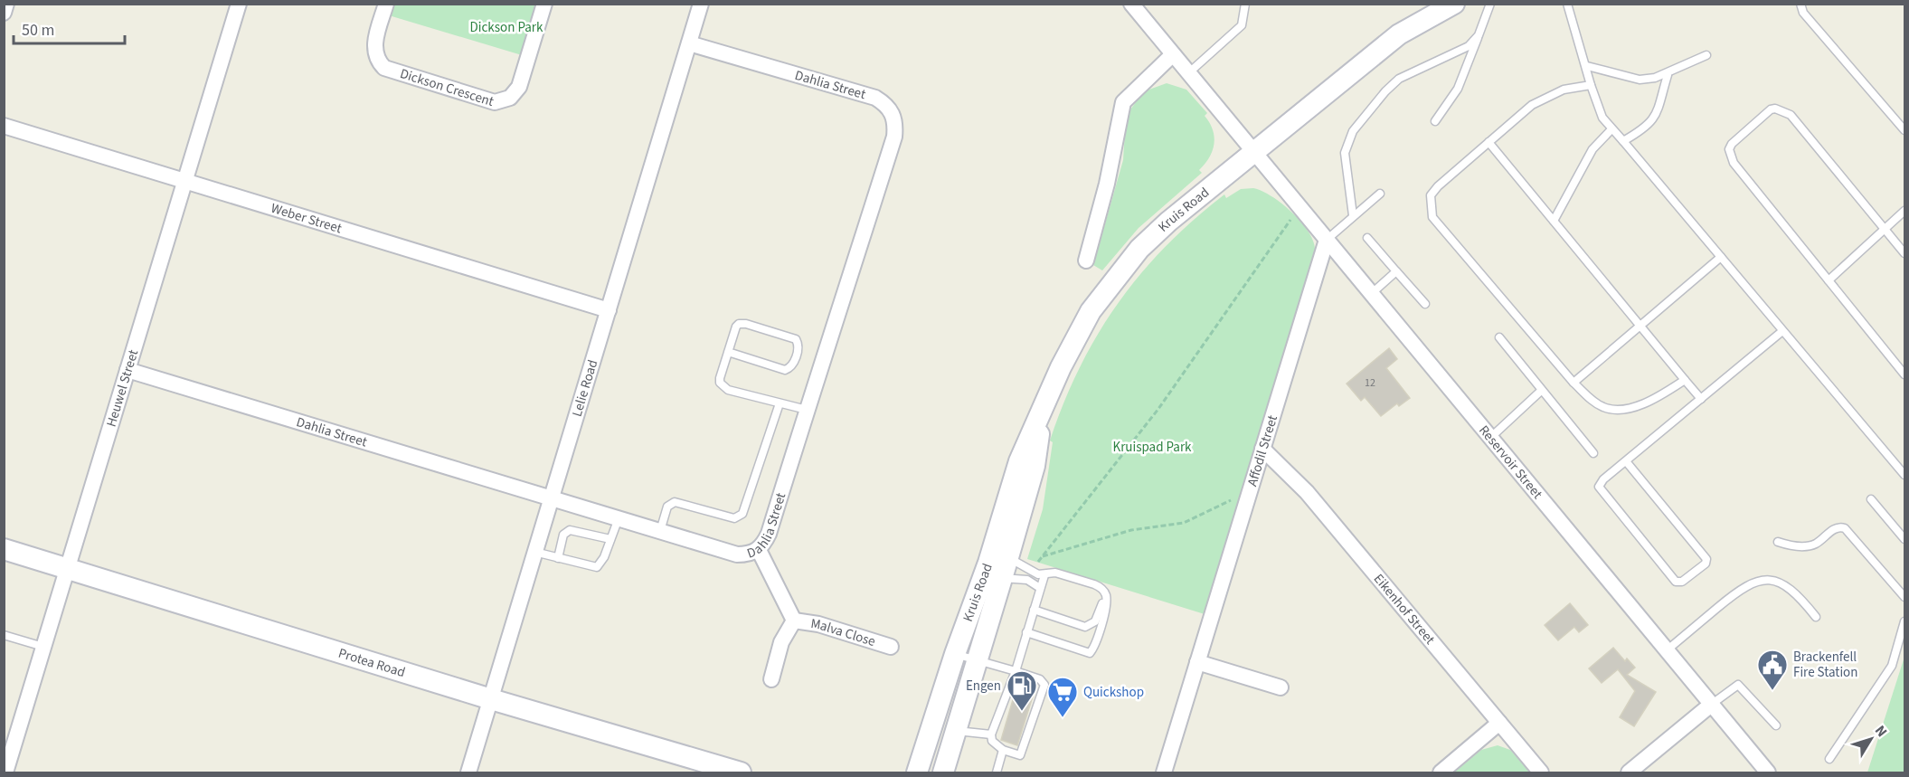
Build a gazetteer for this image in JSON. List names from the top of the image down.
{
  "streets": {
    "street": [
      "Dahlia Street",
      "Dickson Crescent",
      "Kruis Road",
      "Weber Street",
      "Heuwel Street",
      "Lelie Road",
      "Affodil Street",
      "Reservoir Street",
      "Eikenhof Street",
      "Malva Close",
      "Protea Road"
    ]
  },
  "crossings": [
    ["Dahlia Street", "Heuwel Street"],
    ["Dahlia Street", "Lelie Road"],
    ["Dahlia Street", "Malva Close"],
    ["Kruis Road", "Reservoir Street"],
    ["Weber Street", "Heuwel Street"],
    ["Weber Street", "Lelie Road"],
    ["Heuwel Street", "Protea Road"],
    ["Lelie Road", "Protea Road"],
    ["Affodil Street", "Reservoir Street"],
    ["Affodil Street", "Eikenhof Street"]
  ],
  "parks": ["Dickson Park", "Kruispad Park"],
  "places": {
    "public building": ["Brackenfell Fire Station"],
    "fuel station": ["Engen"],
    "supermarket": ["Quickshop"]
  },
  "house_numbers": ["12"],
  "scale_bar": "50 m",
  "north": "top right"
}
